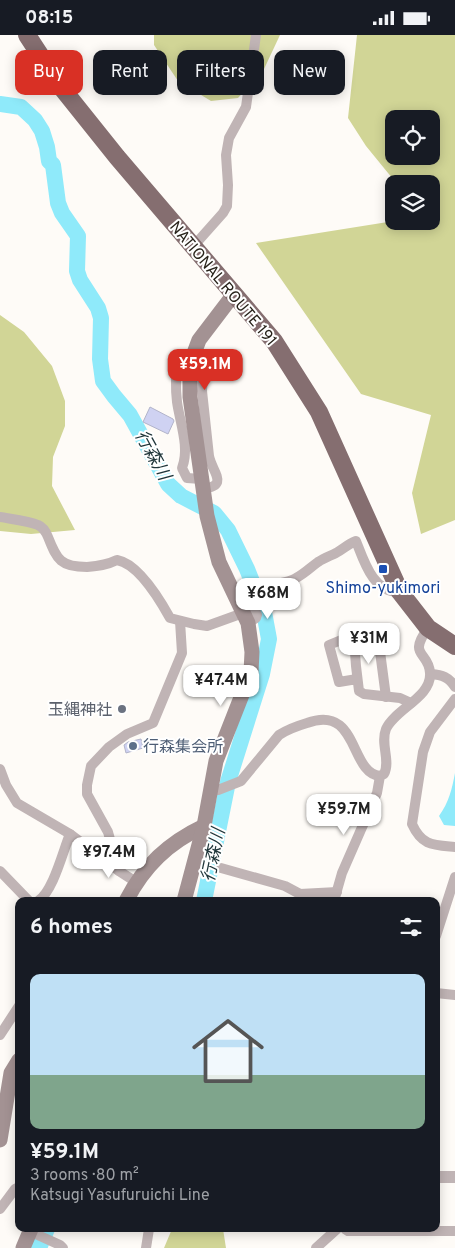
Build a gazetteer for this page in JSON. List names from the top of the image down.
{
  "streets": {
    "highway": ["NATIONAL ROUTE 191"]
  },
  "water": ["行森川"],
  "places": {
    "transit": ["Shimo-yukimori"],
    "other": ["玉縄神社", "行森集会所"]
  },
  "page": {
    "status": "08:15",
    "chip": [
      "Buy",
      "Rent",
      "Filters",
      "New"
    ],
    "price": [
      "¥59.1M",
      "¥68M",
      "¥31M",
      "¥47.4M",
      "¥59.7M",
      "¥97.4M"
    ],
    "heading": "6 homes",
    "list": [
      {
        "name": "¥59.1M",
        "note": "3 rooms · 80 m² · Katsugi Yasufuruichi Line"
      }
    ]
  }
}
